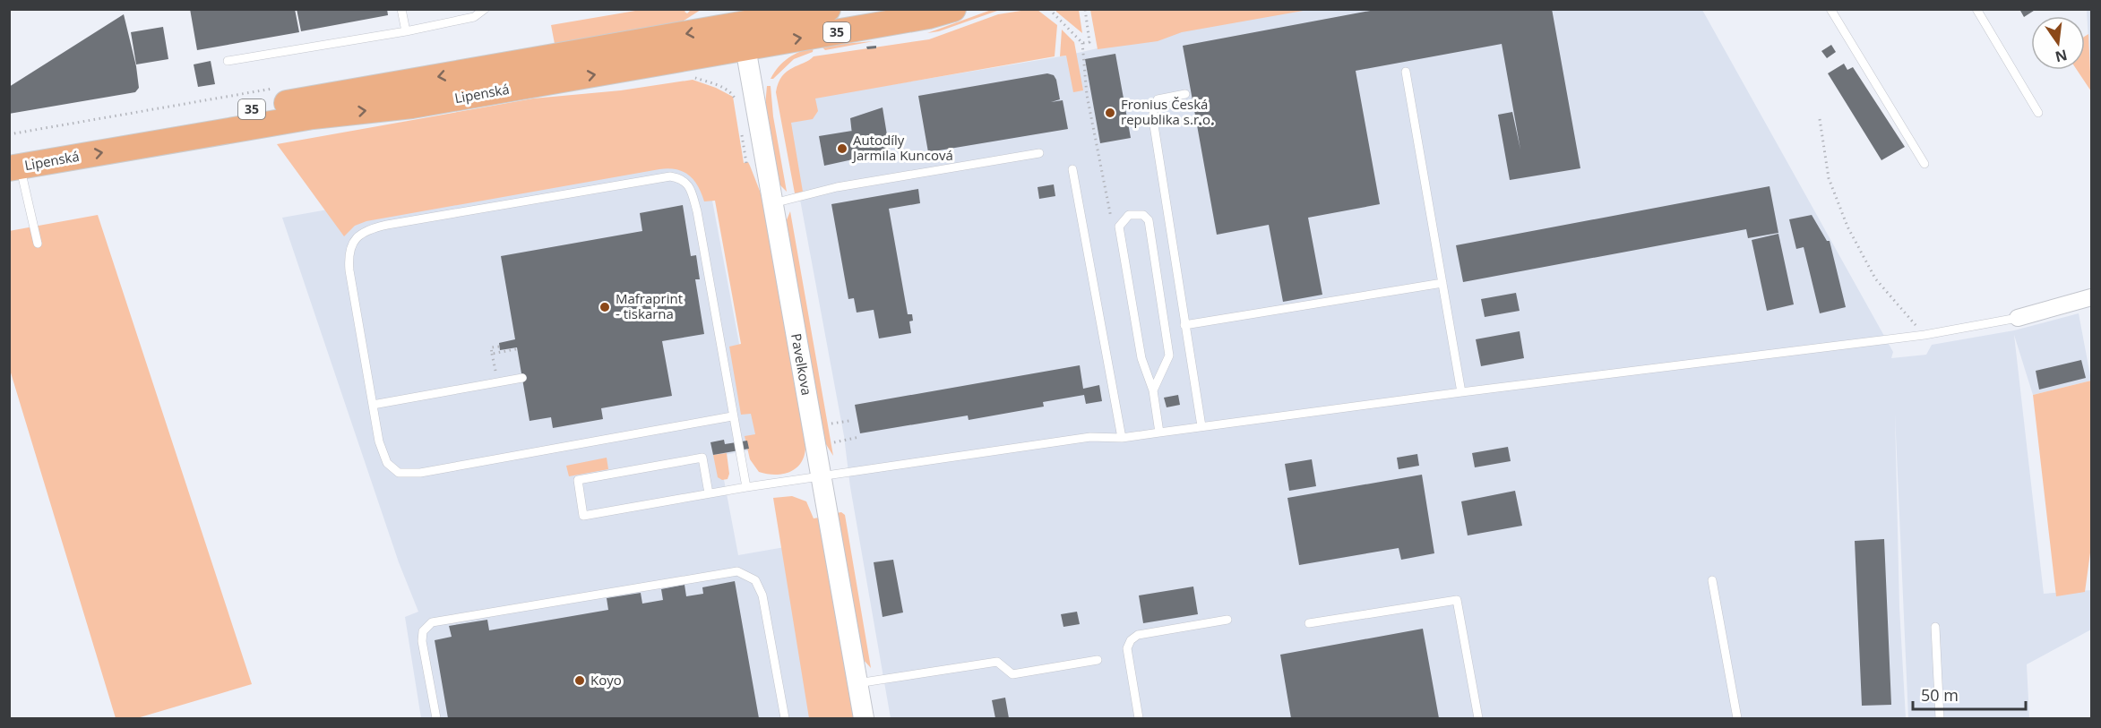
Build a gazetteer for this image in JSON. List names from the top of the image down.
{
  "streets": {
    "main road": ["35", "Lipenská"],
    "street": ["Pavelkova"]
  },
  "crossings": [
    ["Lipenská", "Pavelkova"]
  ],
  "places": [
    "Fronius Česká republika s.r.o.",
    "Autodíly Jarmila Kuncová",
    "Mafraprint - tiskarna",
    "Koyo"
  ],
  "scale_bar": "50 m",
  "north": "bottom"
}
